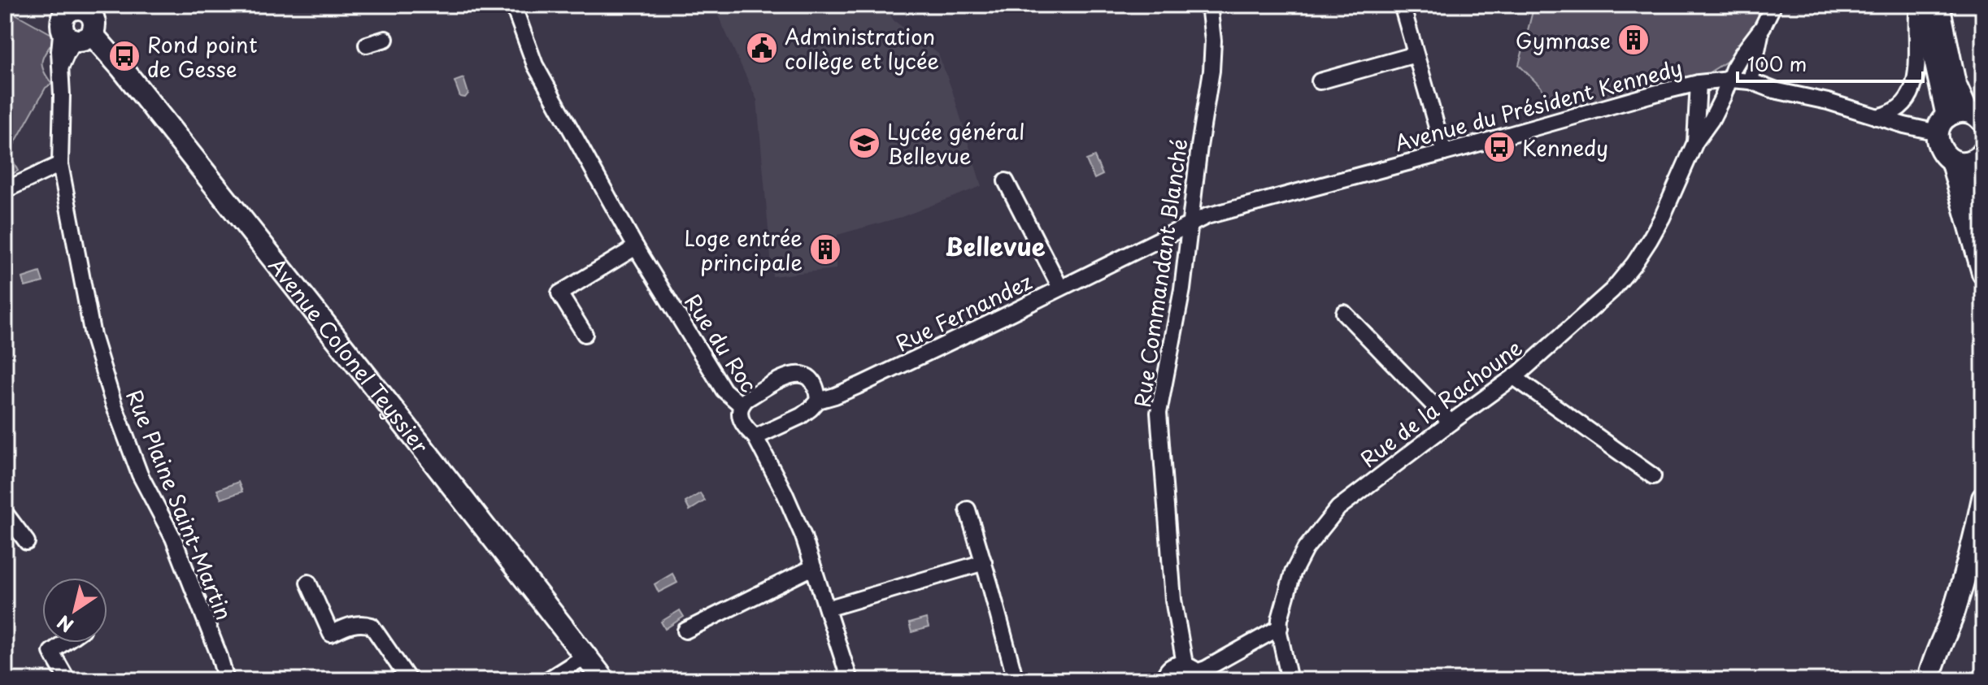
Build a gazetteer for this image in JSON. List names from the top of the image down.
{
  "streets": {
    "main road": ["Avenue Colonel Teyssier"],
    "street": [
      "Avenue du Président Kennedy",
      "Rue Commandant Blanché",
      "Rue Fernandez",
      "Rue du Roc",
      "Rue de la Rachoune",
      "Rue Plaine Saint-Martin"
    ]
  },
  "crossings": [
    ["Avenue du Président Kennedy", "Rue Commandant Blanché"],
    ["Avenue du Président Kennedy", "Rue Fernandez"],
    ["Avenue du Président Kennedy", "Rue de la Rachoune"],
    ["Rue Commandant Blanché", "Rue Fernandez"],
    ["Rue Fernandez", "Rue du Roc"],
    ["Avenue Colonel Teyssier", "Rue Plaine Saint-Martin"]
  ],
  "districts": ["Bellevue"],
  "places": {
    "building": ["Gymnase", "Loge entrée principale"],
    "public building": ["Administration collège et lycée"],
    "bus stop": ["Rond point de Gesse", "Kennedy"],
    "school or university": ["Lycée général Bellevue"]
  },
  "scale_bar": "100 m",
  "north": "bottom left"
}
